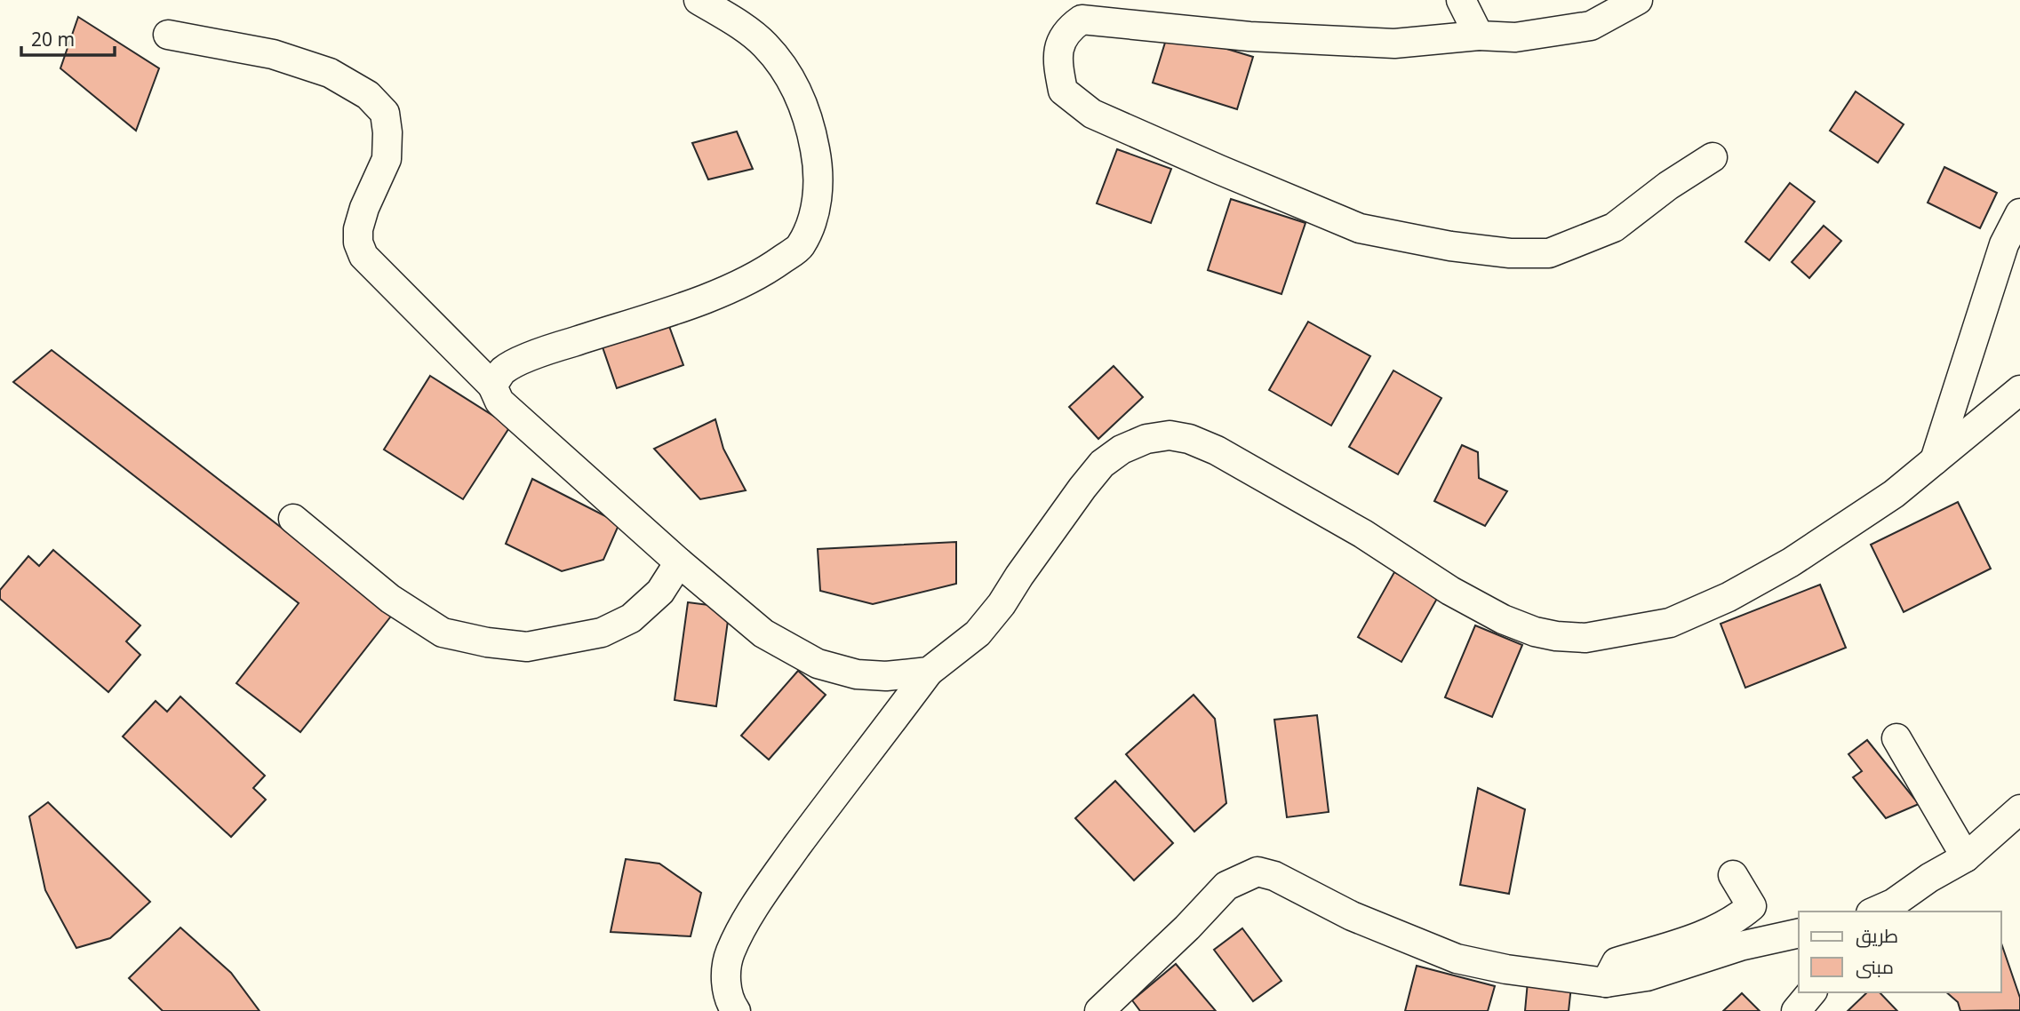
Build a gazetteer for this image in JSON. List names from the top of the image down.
{
  "legend": ["طريق", "مبنى"],
  "scale_bar": "20 m"
}
